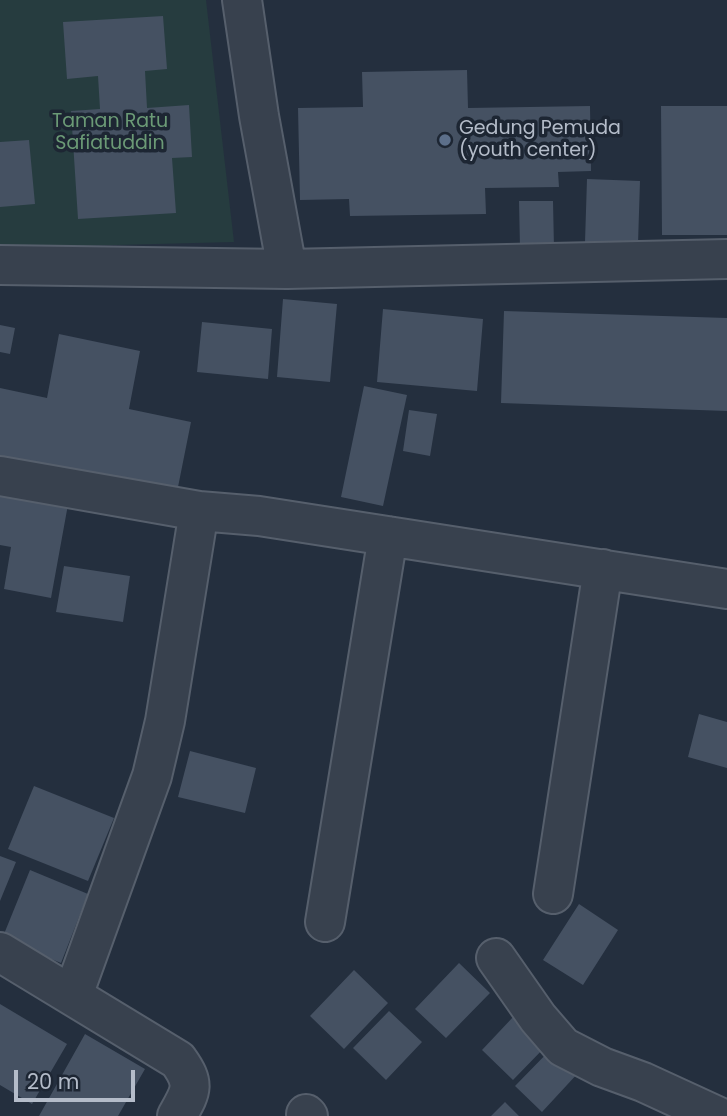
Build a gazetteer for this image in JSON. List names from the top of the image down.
{
  "parks": ["Taman Ratu Safiatuddin"],
  "places": ["Gedung Pemuda (youth center)"],
  "scale_bar": "20 m"
}
